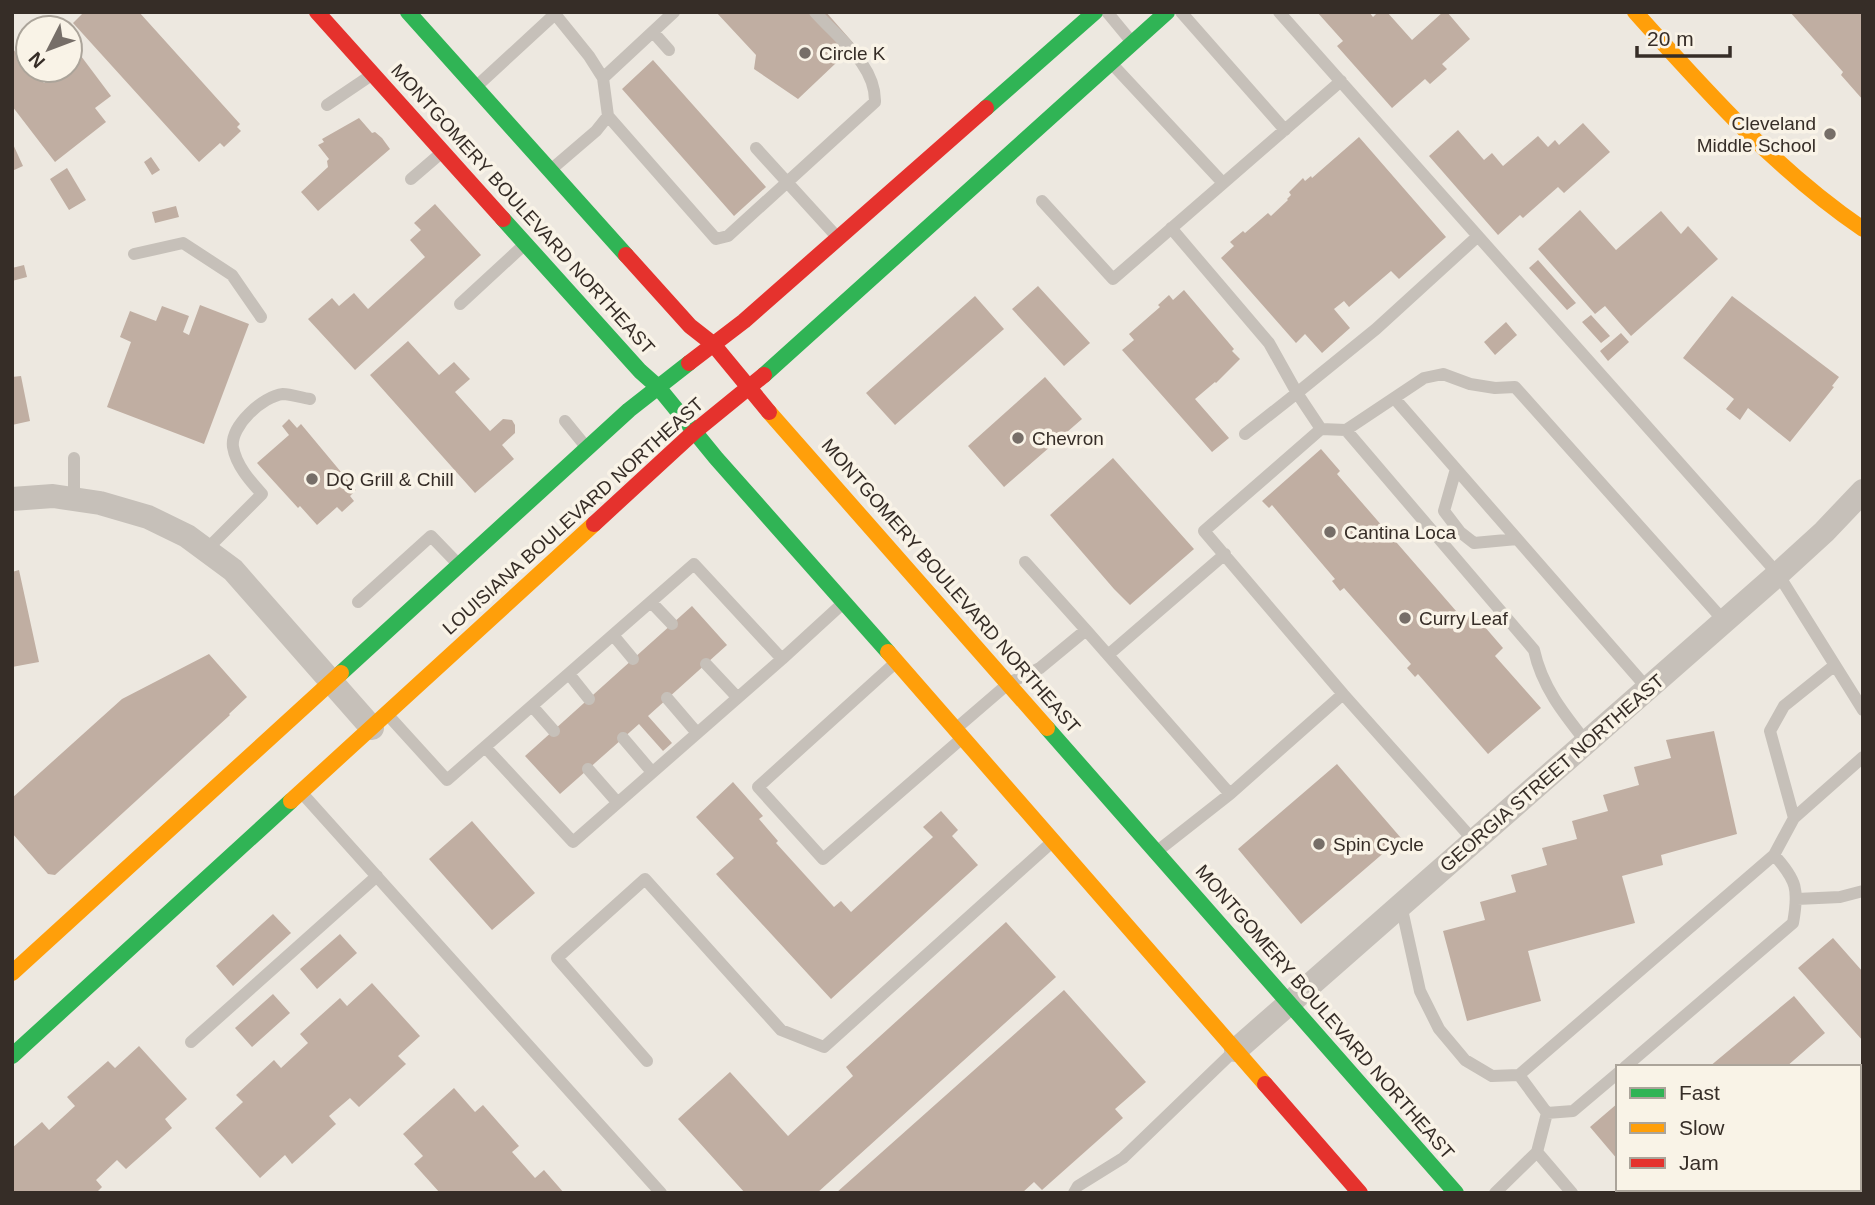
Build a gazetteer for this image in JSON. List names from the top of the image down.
{
  "streets": {
    "main road": ["MONTGOMERY BOULEVARD NORTHEAST", "LOUISIANA BOULEVARD NORTHEAST"],
    "street": ["GEORGIA STREET NORTHEAST"]
  },
  "crossings": [
    ["MONTGOMERY BOULEVARD NORTHEAST", "LOUISIANA BOULEVARD NORTHEAST"],
    ["MONTGOMERY BOULEVARD NORTHEAST", "GEORGIA STREET NORTHEAST"]
  ],
  "places": [
    "Circle K",
    "Cleveland Middle School",
    "Chevron",
    "DQ Grill & Chill",
    "Cantina Loca",
    "Curry Leaf",
    "Spin Cycle"
  ],
  "legend": ["Fast", "Slow", "Jam"],
  "scale_bar": "20 m",
  "north": "bottom left"
}
